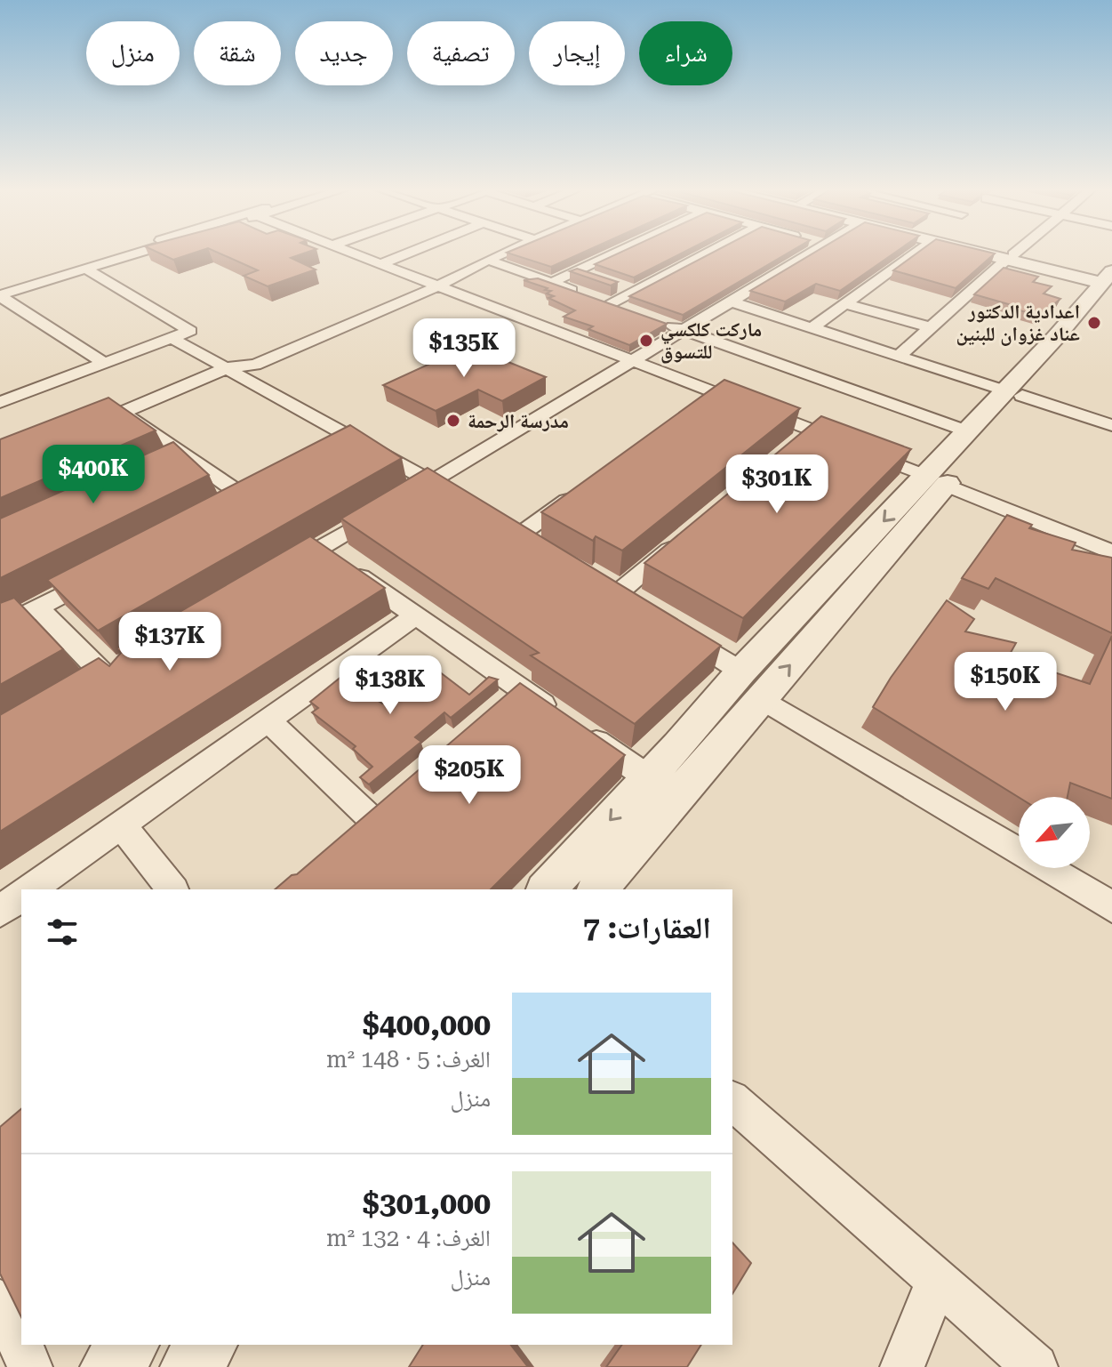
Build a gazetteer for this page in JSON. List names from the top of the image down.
{
  "places": ["اعدادية الدكتور عناد غزوان للبنين", "ماركت كلكسي للتسوق", "مدرسة الرحمة"],
  "north": "bottom left",
  "page": {
    "chip": [
      "شراء",
      "إيجار",
      "تصفية",
      "جديد",
      "شقة",
      "منزل"
    ],
    "price": [
      "$135K",
      "$400K",
      "$301K",
      "$137K",
      "$150K",
      "$138K",
      "$205K"
    ],
    "heading": "العقارات: 7",
    "list": [
      {
        "name": "$400,000",
        "note": "الغرف: 5 · 148 m² · منزل"
      },
      {
        "name": "$301,000",
        "note": "الغرف: 4 · 132 m² · منزل"
      }
    ]
  }
}
